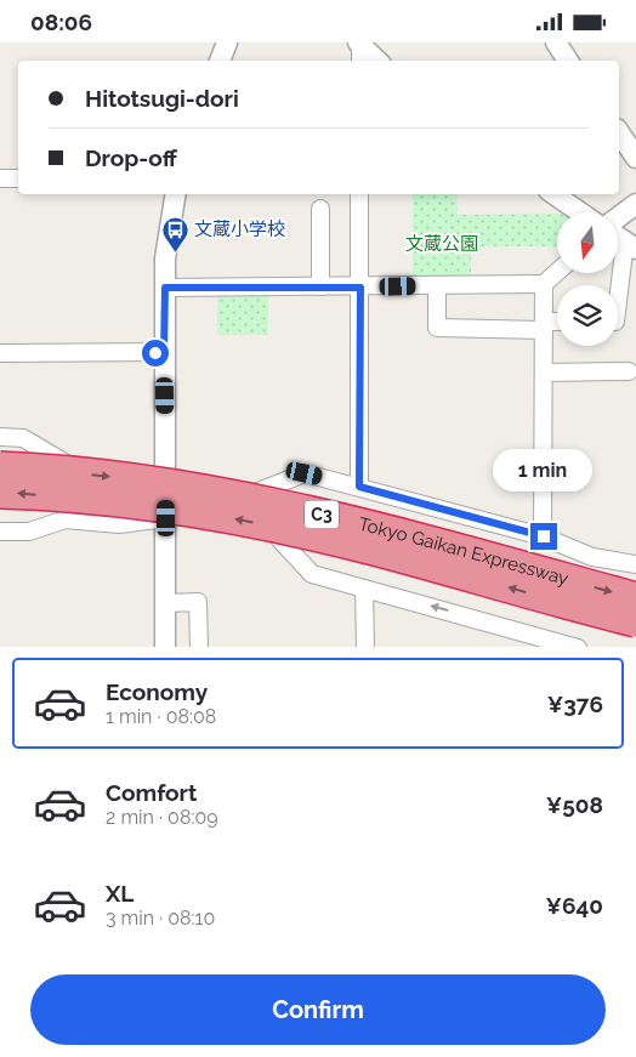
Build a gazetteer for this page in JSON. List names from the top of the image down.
{
  "streets": {
    "highway": ["C3", "Tokyo Gaikan Expressway"]
  },
  "parks": ["文蔵公園"],
  "places": {
    "bus stop": ["文蔵小学校"]
  },
  "north": "bottom",
  "page": {
    "status": "08:06",
    "banner": ["Hitotsugi-dori", "Drop-off"],
    "bubble": "1 min",
    "list": [
      {
        "name": "Economy",
        "note": "1 min · 08:08",
        "value": "¥376"
      },
      {
        "name": "Comfort",
        "note": "2 min · 08:09",
        "value": "¥508"
      },
      {
        "name": "XL",
        "note": "3 min · 08:10",
        "value": "¥640"
      }
    ],
    "buttons": "Confirm"
  }
}
